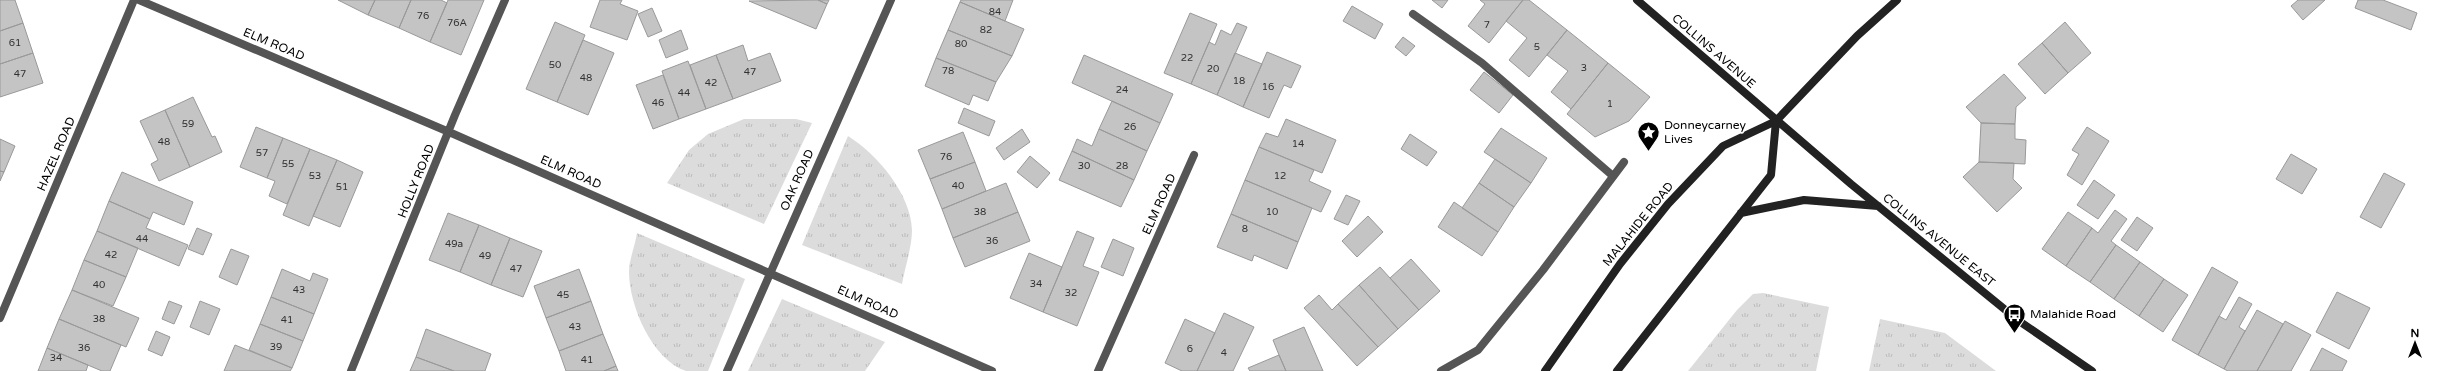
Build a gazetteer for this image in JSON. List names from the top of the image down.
{
  "streets": {
    "main road": ["COLLINS AVENUE", "MALAHIDE ROAD", "COLLINS AVENUE EAST"],
    "street": [
      "ELM ROAD",
      "HAZEL ROAD",
      "OAK ROAD",
      "HOLLY ROAD"
    ]
  },
  "crossings": [
    ["ELM ROAD", "OAK ROAD"],
    ["ELM ROAD", "HOLLY ROAD"],
    ["COLLINS AVENUE", "MALAHIDE ROAD"],
    ["COLLINS AVENUE", "COLLINS AVENUE EAST"],
    ["MALAHIDE ROAD", "COLLINS AVENUE EAST"]
  ],
  "places": {
    "place": ["Donneycarney Lives"],
    "bus stop": ["Malahide Road"]
  },
  "house_numbers": [
    "84",
    "76",
    "76A",
    "7",
    "82",
    "61",
    "80",
    "5",
    "22",
    "50",
    "3",
    "20",
    "78",
    "47",
    "47",
    "48",
    "18",
    "42",
    "16",
    "24",
    "44",
    "46",
    "1",
    "59",
    "26",
    "48",
    "14",
    "57",
    "76",
    "55",
    "30",
    "28",
    "53",
    "12",
    "40",
    "51",
    "38",
    "10",
    "8",
    "44",
    "36",
    "49a",
    "42",
    "49",
    "47",
    "34",
    "40",
    "43",
    "32",
    "45",
    "38",
    "41",
    "43",
    "39",
    "36",
    "6",
    "4",
    "34",
    "41"
  ],
  "north": "top"
}
